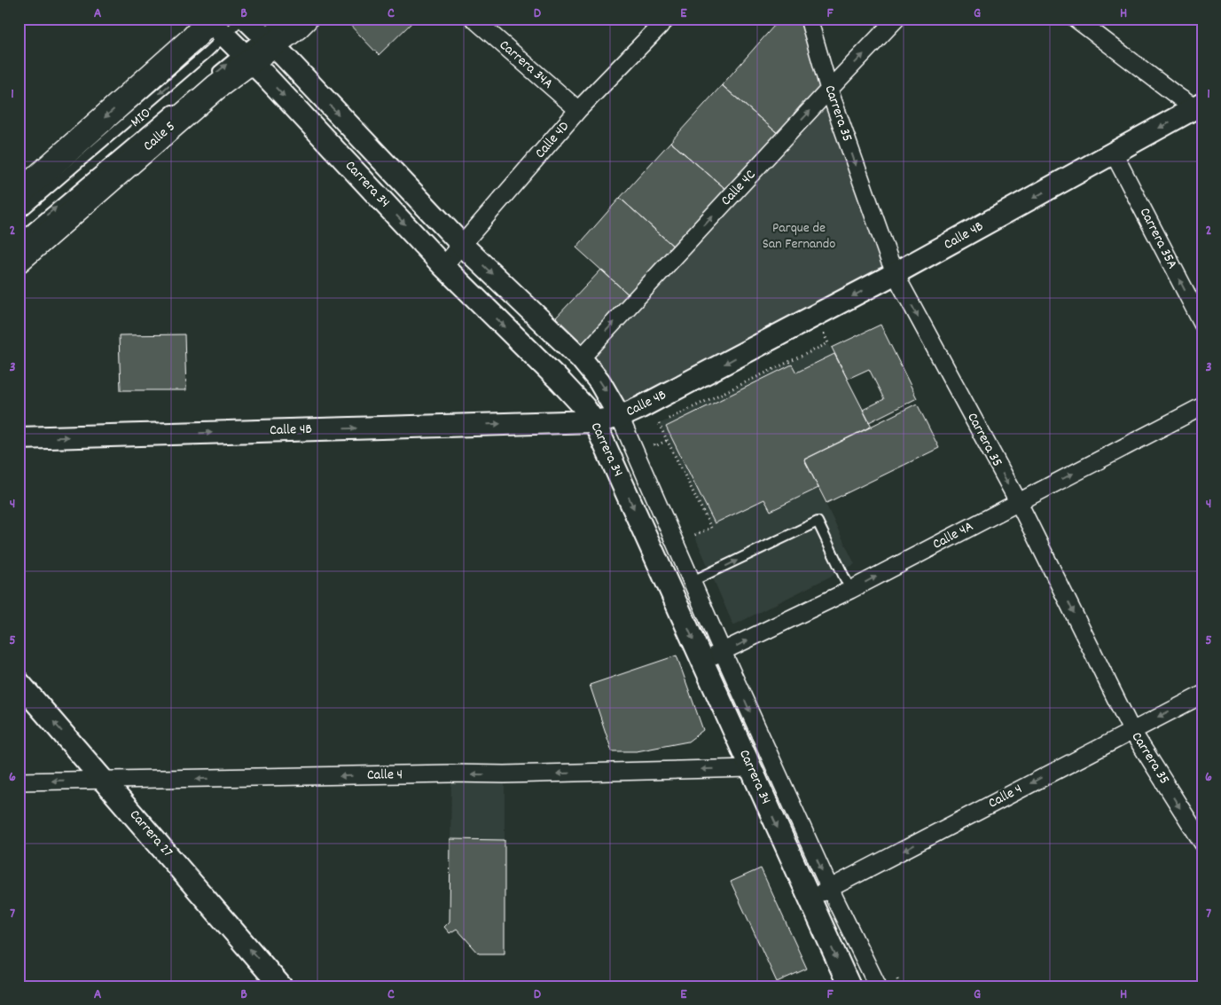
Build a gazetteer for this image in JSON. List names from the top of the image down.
{
  "streets": {
    "main road": ["Calle 5"],
    "street": [
      "Carrera 34A",
      "Carrera 35",
      "Calle 4D",
      "Carrera 34",
      "Calle 4C",
      "Calle 4B",
      "Carrera 35A",
      "Calle 4A",
      "Calle 4",
      "Carrera 27"
    ],
    "lane": ["MIO"]
  },
  "crossings": [
    ["Carrera 34A", "Calle 4D"],
    ["Carrera 35", "Calle 4C"],
    ["Carrera 35", "Calle 4B"],
    ["Carrera 35", "Calle 4A"],
    ["Carrera 35", "Calle 4"],
    ["MIO", "Carrera 34"],
    ["Calle 5", "Carrera 34"],
    ["Calle 4D", "Carrera 34"],
    ["Carrera 34", "Calle 4C"],
    ["Carrera 34", "Calle 4B"],
    ["Carrera 34", "Calle 4A"],
    ["Carrera 34", "Calle 4"],
    ["Calle 4B", "Carrera 35A"],
    ["Calle 4", "Carrera 27"]
  ],
  "one_way": [
    "Carrera 35",
    "Carrera 34",
    "Calle 4C",
    "Carrera 35A",
    "Calle 4A",
    "Calle 4",
    "Carrera 27"
  ],
  "parks": ["Parque de San Fernando"],
  "grid": {
    "columns": [
      "A",
      "B",
      "C",
      "D",
      "E",
      "F",
      "G",
      "H"
    ],
    "rows": [
      "1",
      "2",
      "3",
      "4",
      "5",
      "6",
      "7"
    ]
  }
}
